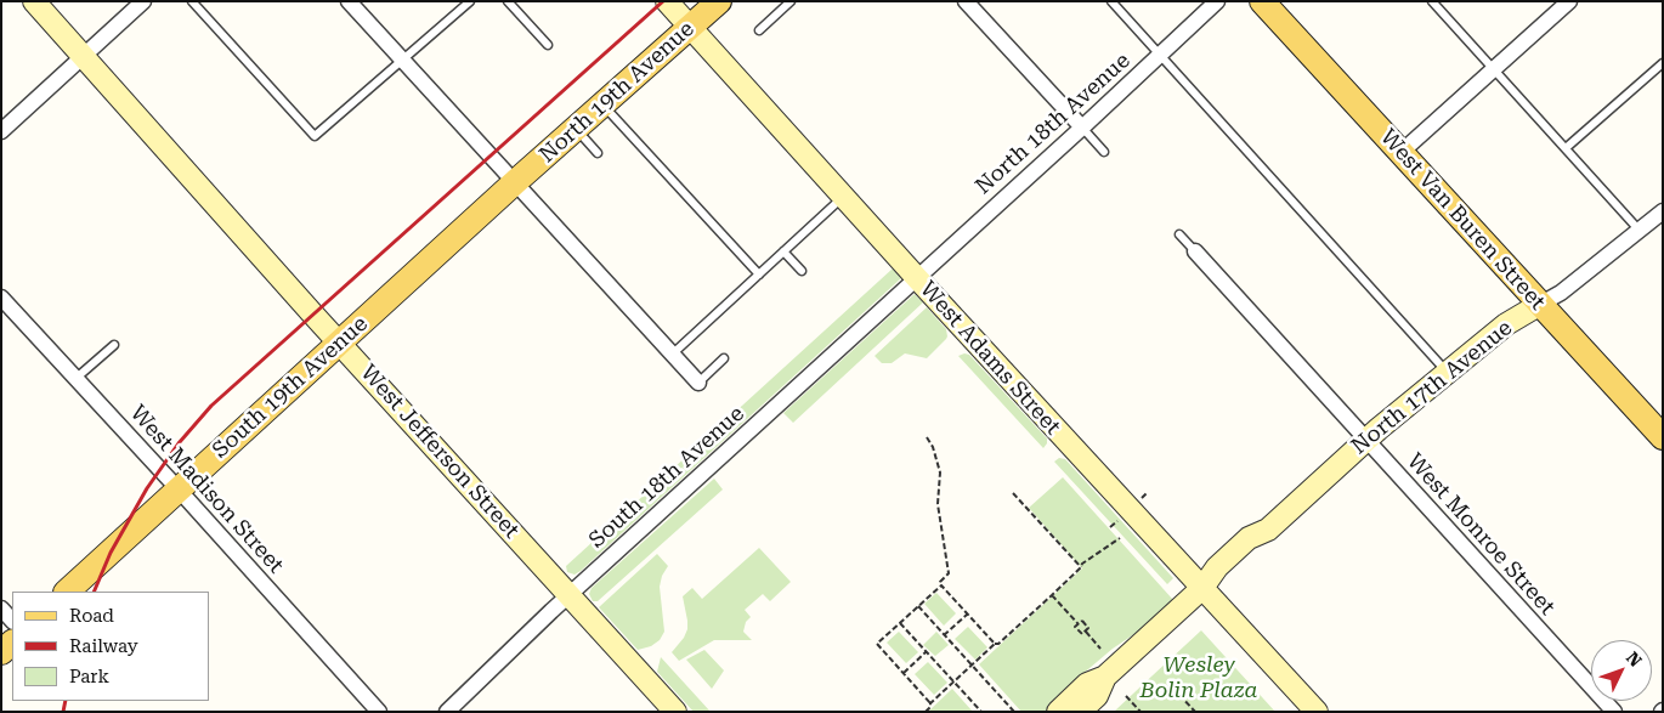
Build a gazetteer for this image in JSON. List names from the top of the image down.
{
  "streets": {
    "main road": [
      "North 19th Avenue",
      "West Van Buren Street",
      "West Adams Street",
      "South 19th Avenue",
      "North 17th Avenue",
      "West Jefferson Street"
    ],
    "street": [
      "North 18th Avenue",
      "South 18th Avenue",
      "West Madison Street",
      "West Monroe Street"
    ]
  },
  "crossings": [
    ["North 19th Avenue", "West Adams Street"],
    ["North 19th Avenue", "South 19th Avenue"],
    ["North 18th Avenue", "West Adams Street"],
    ["North 18th Avenue", "South 18th Avenue"],
    ["West Van Buren Street", "North 17th Avenue"],
    ["West Adams Street", "North 17th Avenue"],
    ["West Adams Street", "South 18th Avenue"],
    ["South 19th Avenue", "West Jefferson Street"],
    ["South 19th Avenue", "West Madison Street"],
    ["North 17th Avenue", "West Monroe Street"],
    ["West Jefferson Street", "South 18th Avenue"]
  ],
  "parks": ["Wesley Bolin Plaza"],
  "legend": ["Road", "Railway", "Park"],
  "north": "top right"
}
